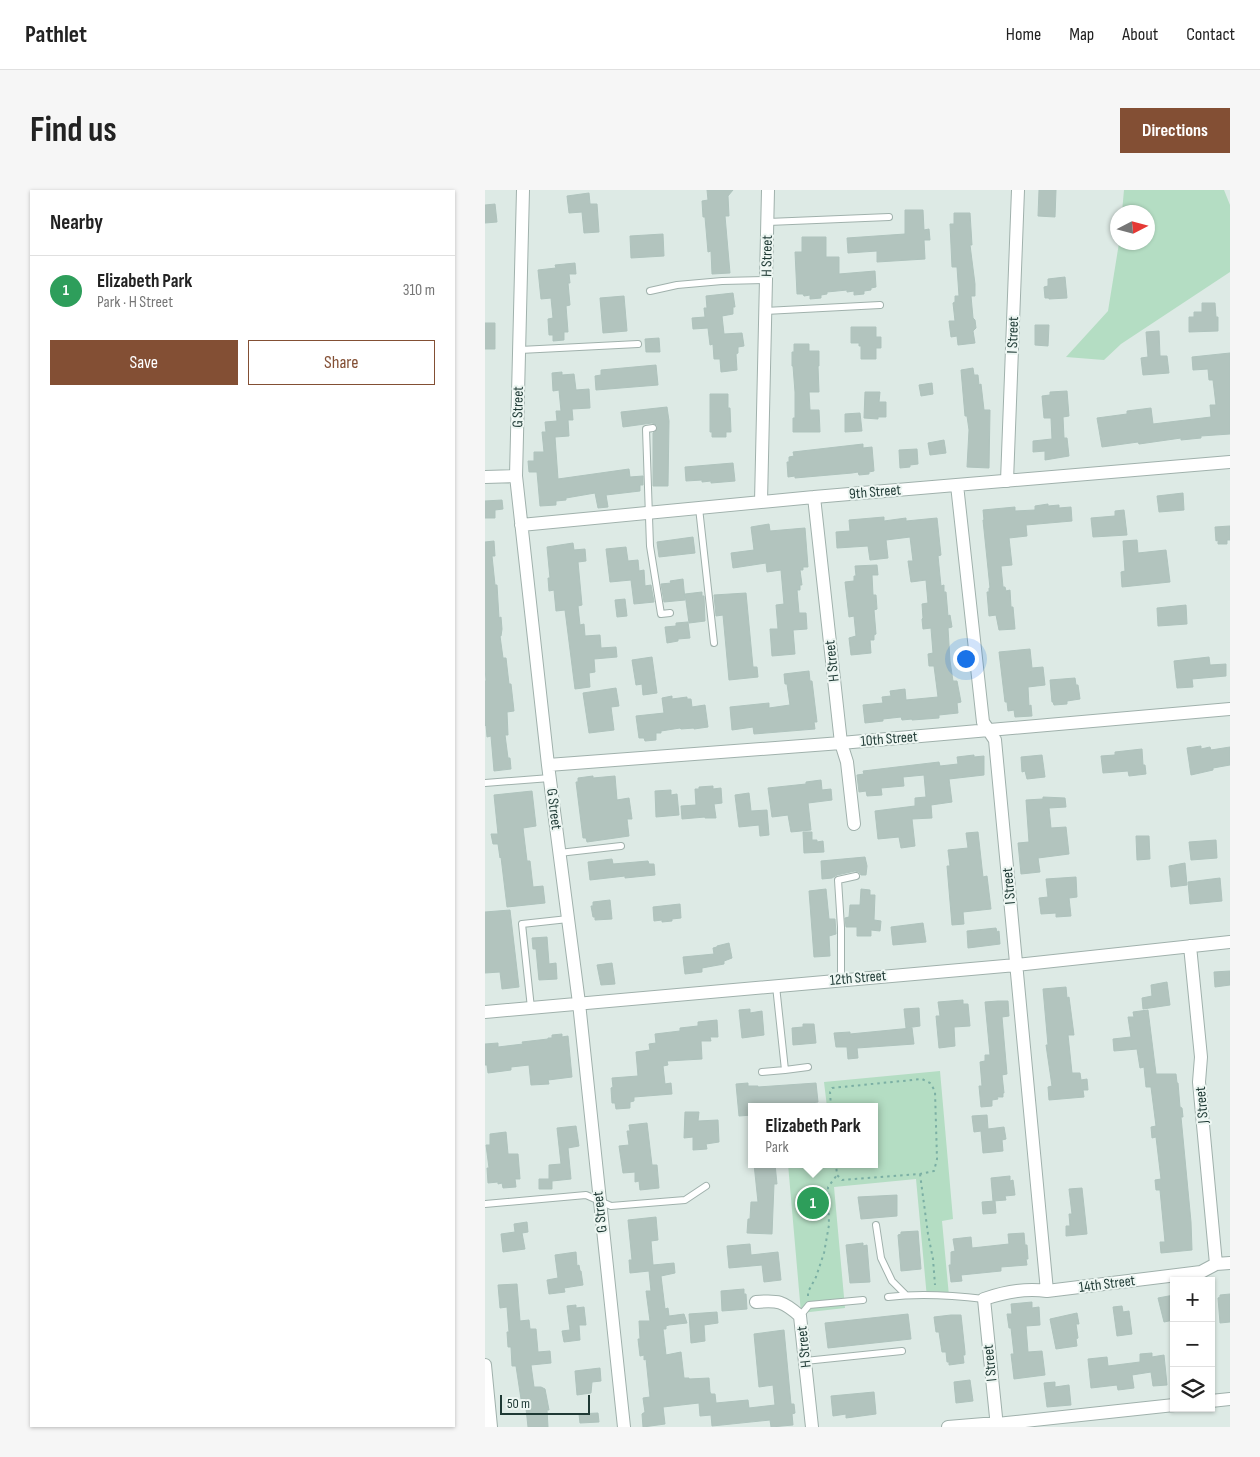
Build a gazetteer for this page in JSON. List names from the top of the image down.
{
  "streets": {
    "street": [
      "H Street",
      "I Street",
      "G Street",
      "9th Street",
      "10th Street",
      "12th Street",
      "J Street",
      "14th Street"
    ]
  },
  "crossings": [
    ["H Street", "9th Street"],
    ["H Street", "10th Street"],
    ["I Street", "9th Street"],
    ["I Street", "10th Street"],
    ["I Street", "12th Street"],
    ["I Street", "14th Street"],
    ["G Street", "9th Street"],
    ["G Street", "10th Street"],
    ["G Street", "12th Street"],
    ["12th Street", "J Street"],
    ["J Street", "14th Street"]
  ],
  "scale_bar": "50 m",
  "north": "right",
  "page": {
    "header": "Pathlet",
    "nav": [
      "Home",
      "Map",
      "About",
      "Contact"
    ],
    "buttons": [
      "Directions",
      ["Save", "Share"]
    ],
    "title": "Find us",
    "heading": "Nearby",
    "list": [
      {
        "mark": "1",
        "name": "Elizabeth Park",
        "note": "Park · H Street",
        "value": "310 m"
      }
    ],
    "popup": ["Elizabeth Park", "Park"],
    "pins": "1",
    "map_buttons": ["+", "−"],
    "scale": "50 m"
  }
}
